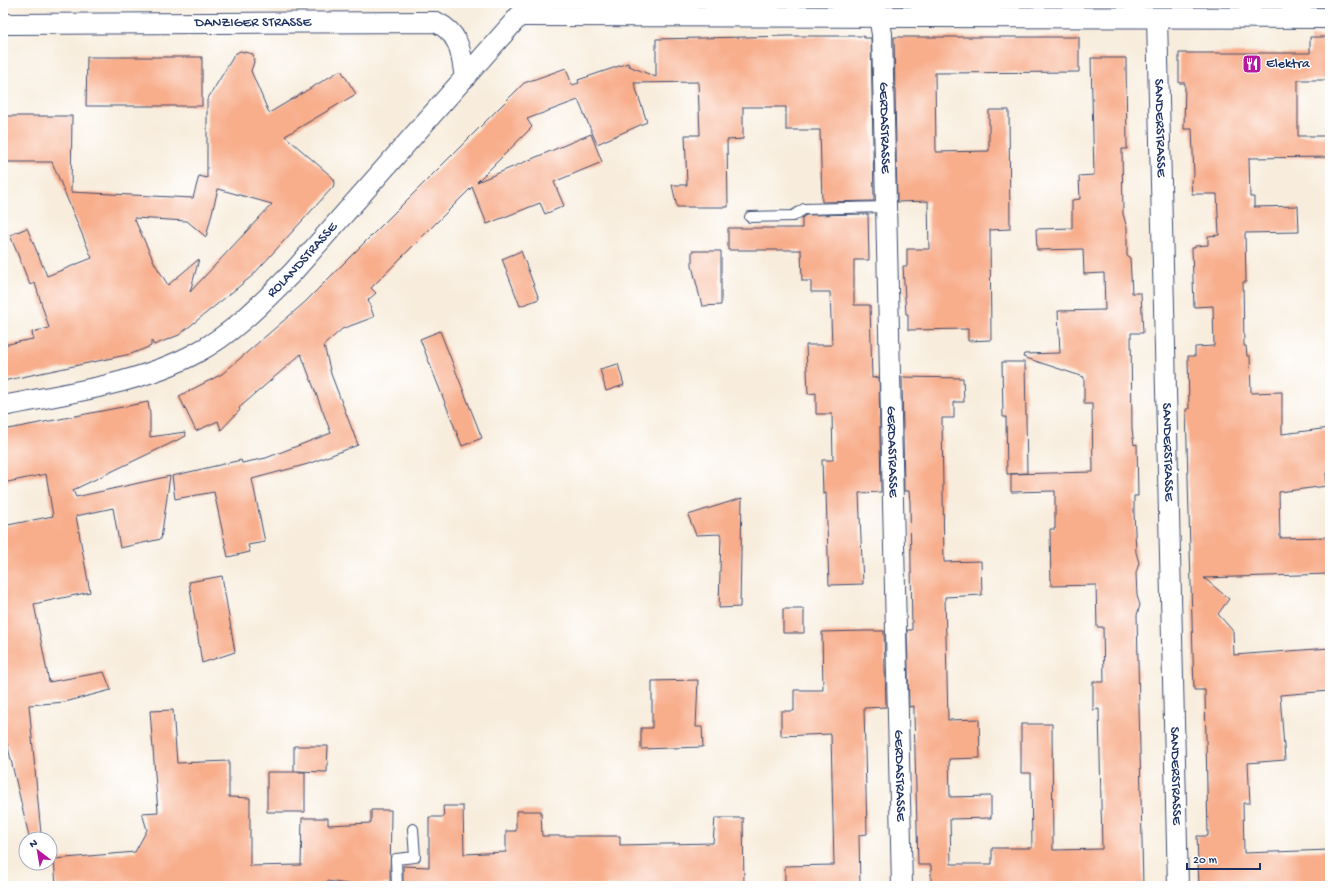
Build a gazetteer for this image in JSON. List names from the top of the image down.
{
  "streets": {
    "street": [
      "DANZIGER STRASSE",
      "GERDASTRASSE",
      "SANDERSTRASSE",
      "ROLANDSTRASSE"
    ]
  },
  "crossings": [
    ["DANZIGER STRASSE", "ROLANDSTRASSE"]
  ],
  "places": {
    "restaurant": ["Elektra"]
  },
  "scale_bar": "20 m",
  "north": "top left"
}
